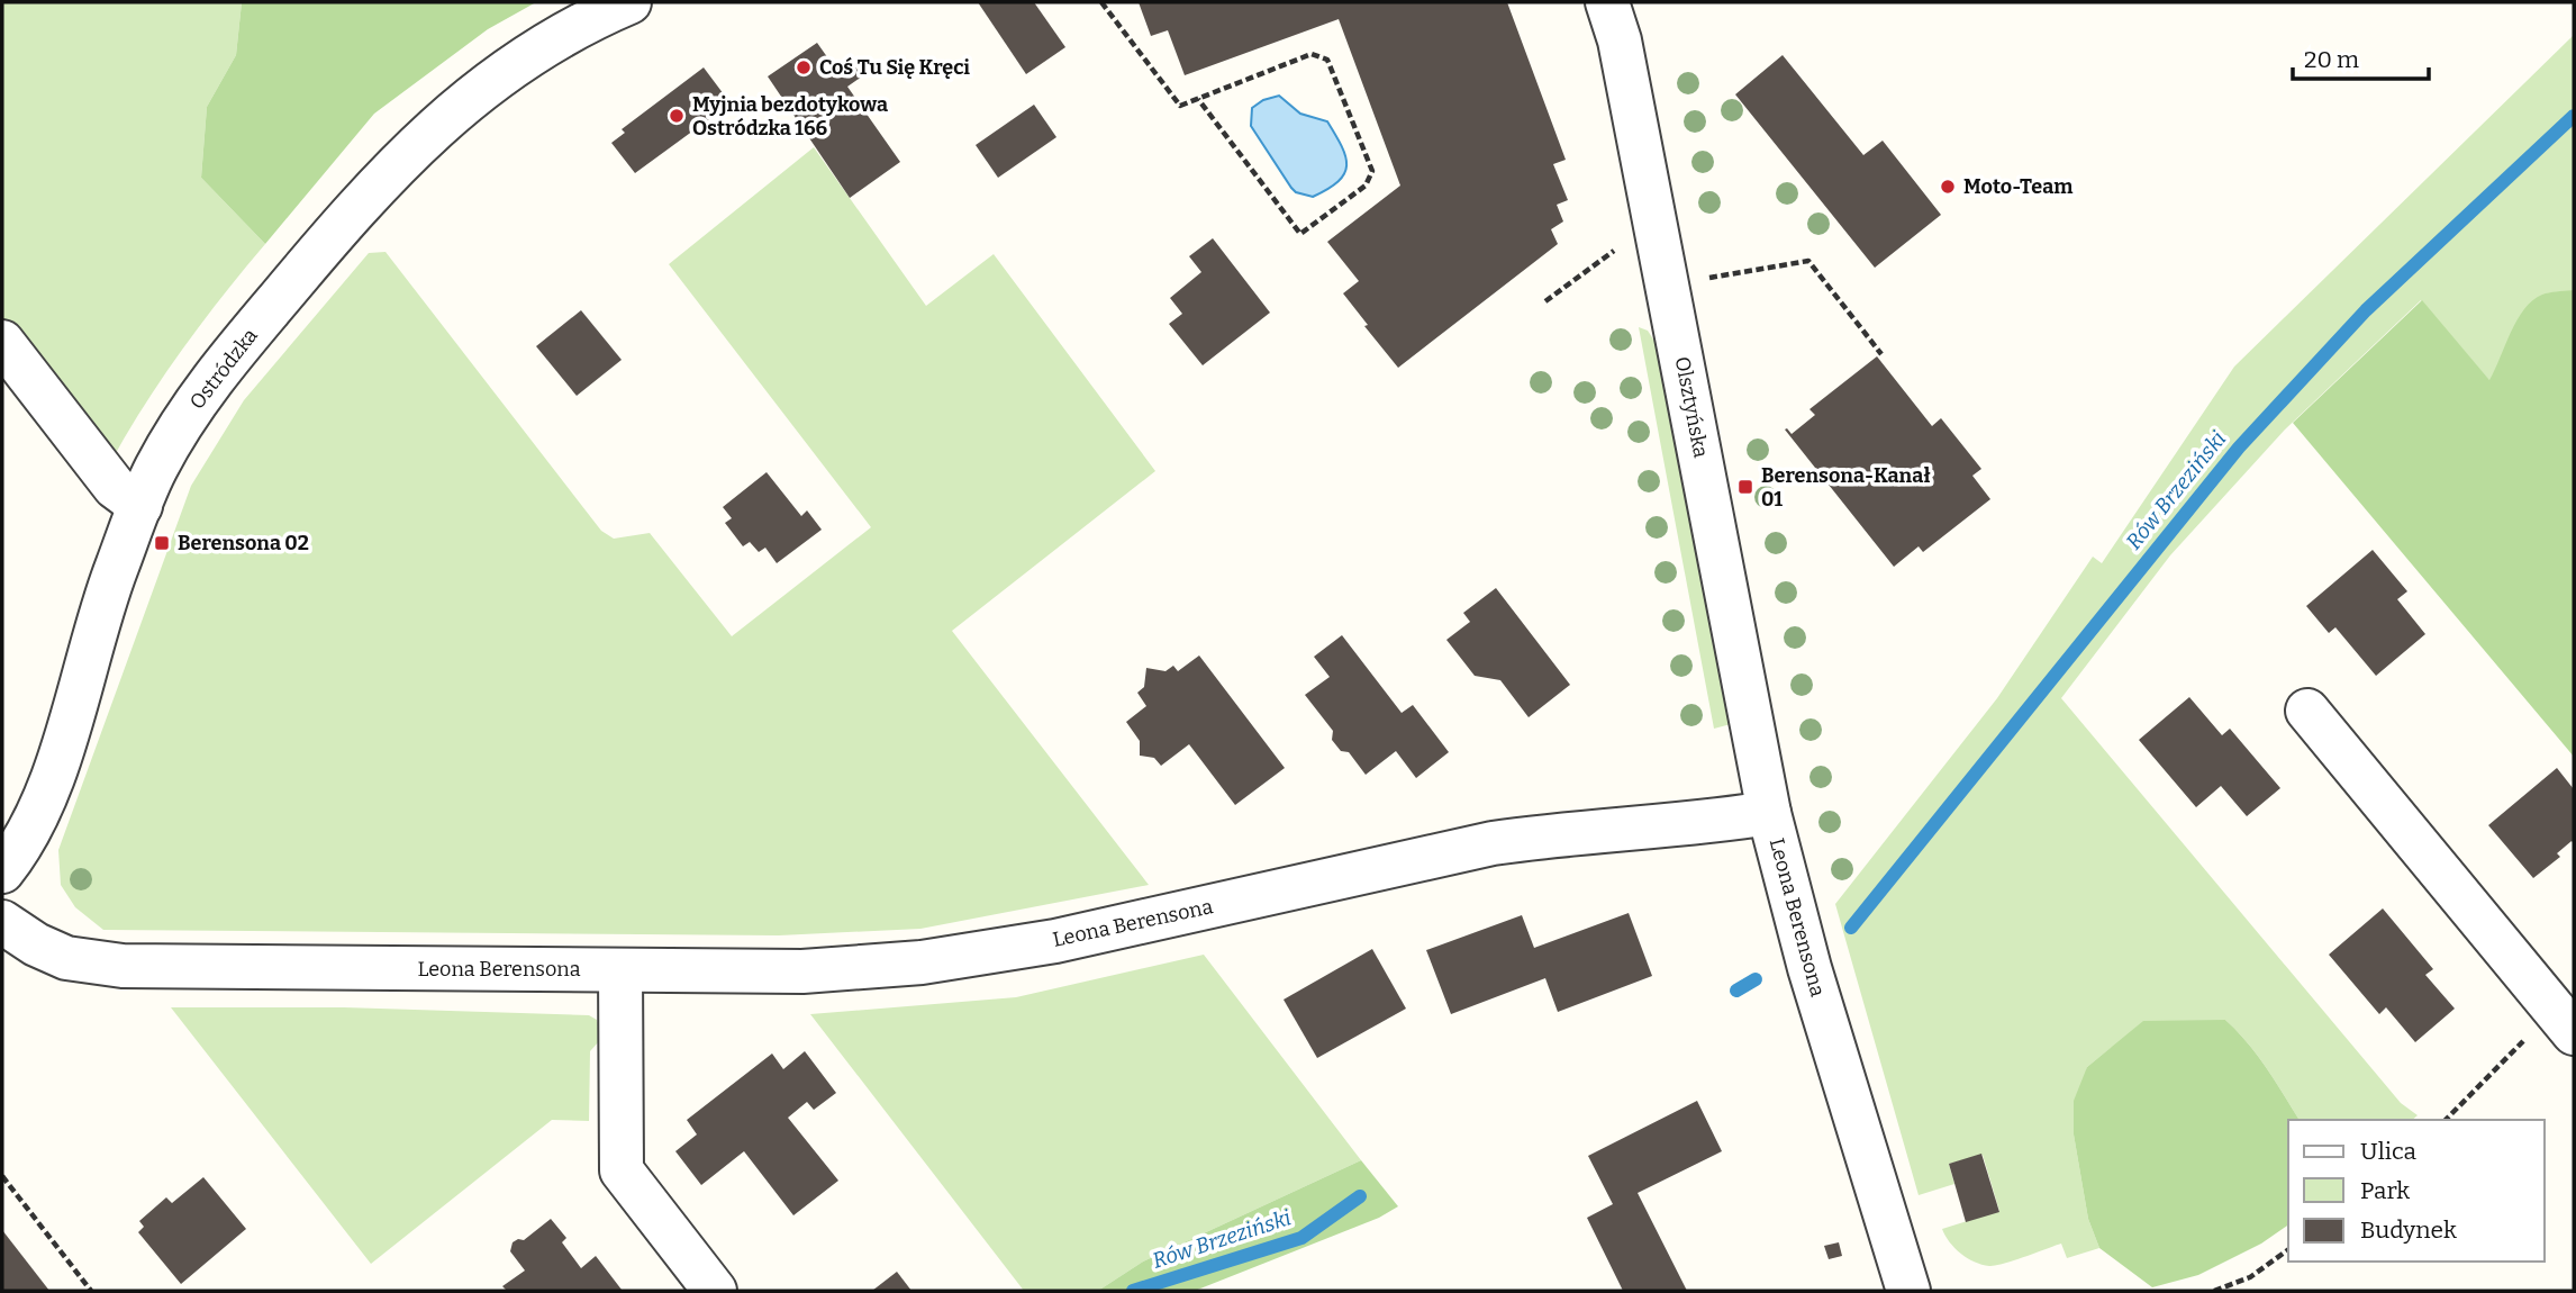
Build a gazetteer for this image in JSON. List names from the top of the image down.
{
  "streets": {
    "street": ["Ostródzka", "Olsztyńska", "Leona Berensona"]
  },
  "crossings": [
    ["Olsztyńska", "Leona Berensona"]
  ],
  "water": ["Rów Brzeziński"],
  "places": {
    "other": ["Coś Tu Się Kręci", "Myjnia bezdotykowa Ostródzka 166", "Moto-Team"],
    "transit": ["Berensona-Kanał 01", "Berensona 02"]
  },
  "legend": ["Ulica", "Park", "Budynek"],
  "scale_bar": "20 m"
}
